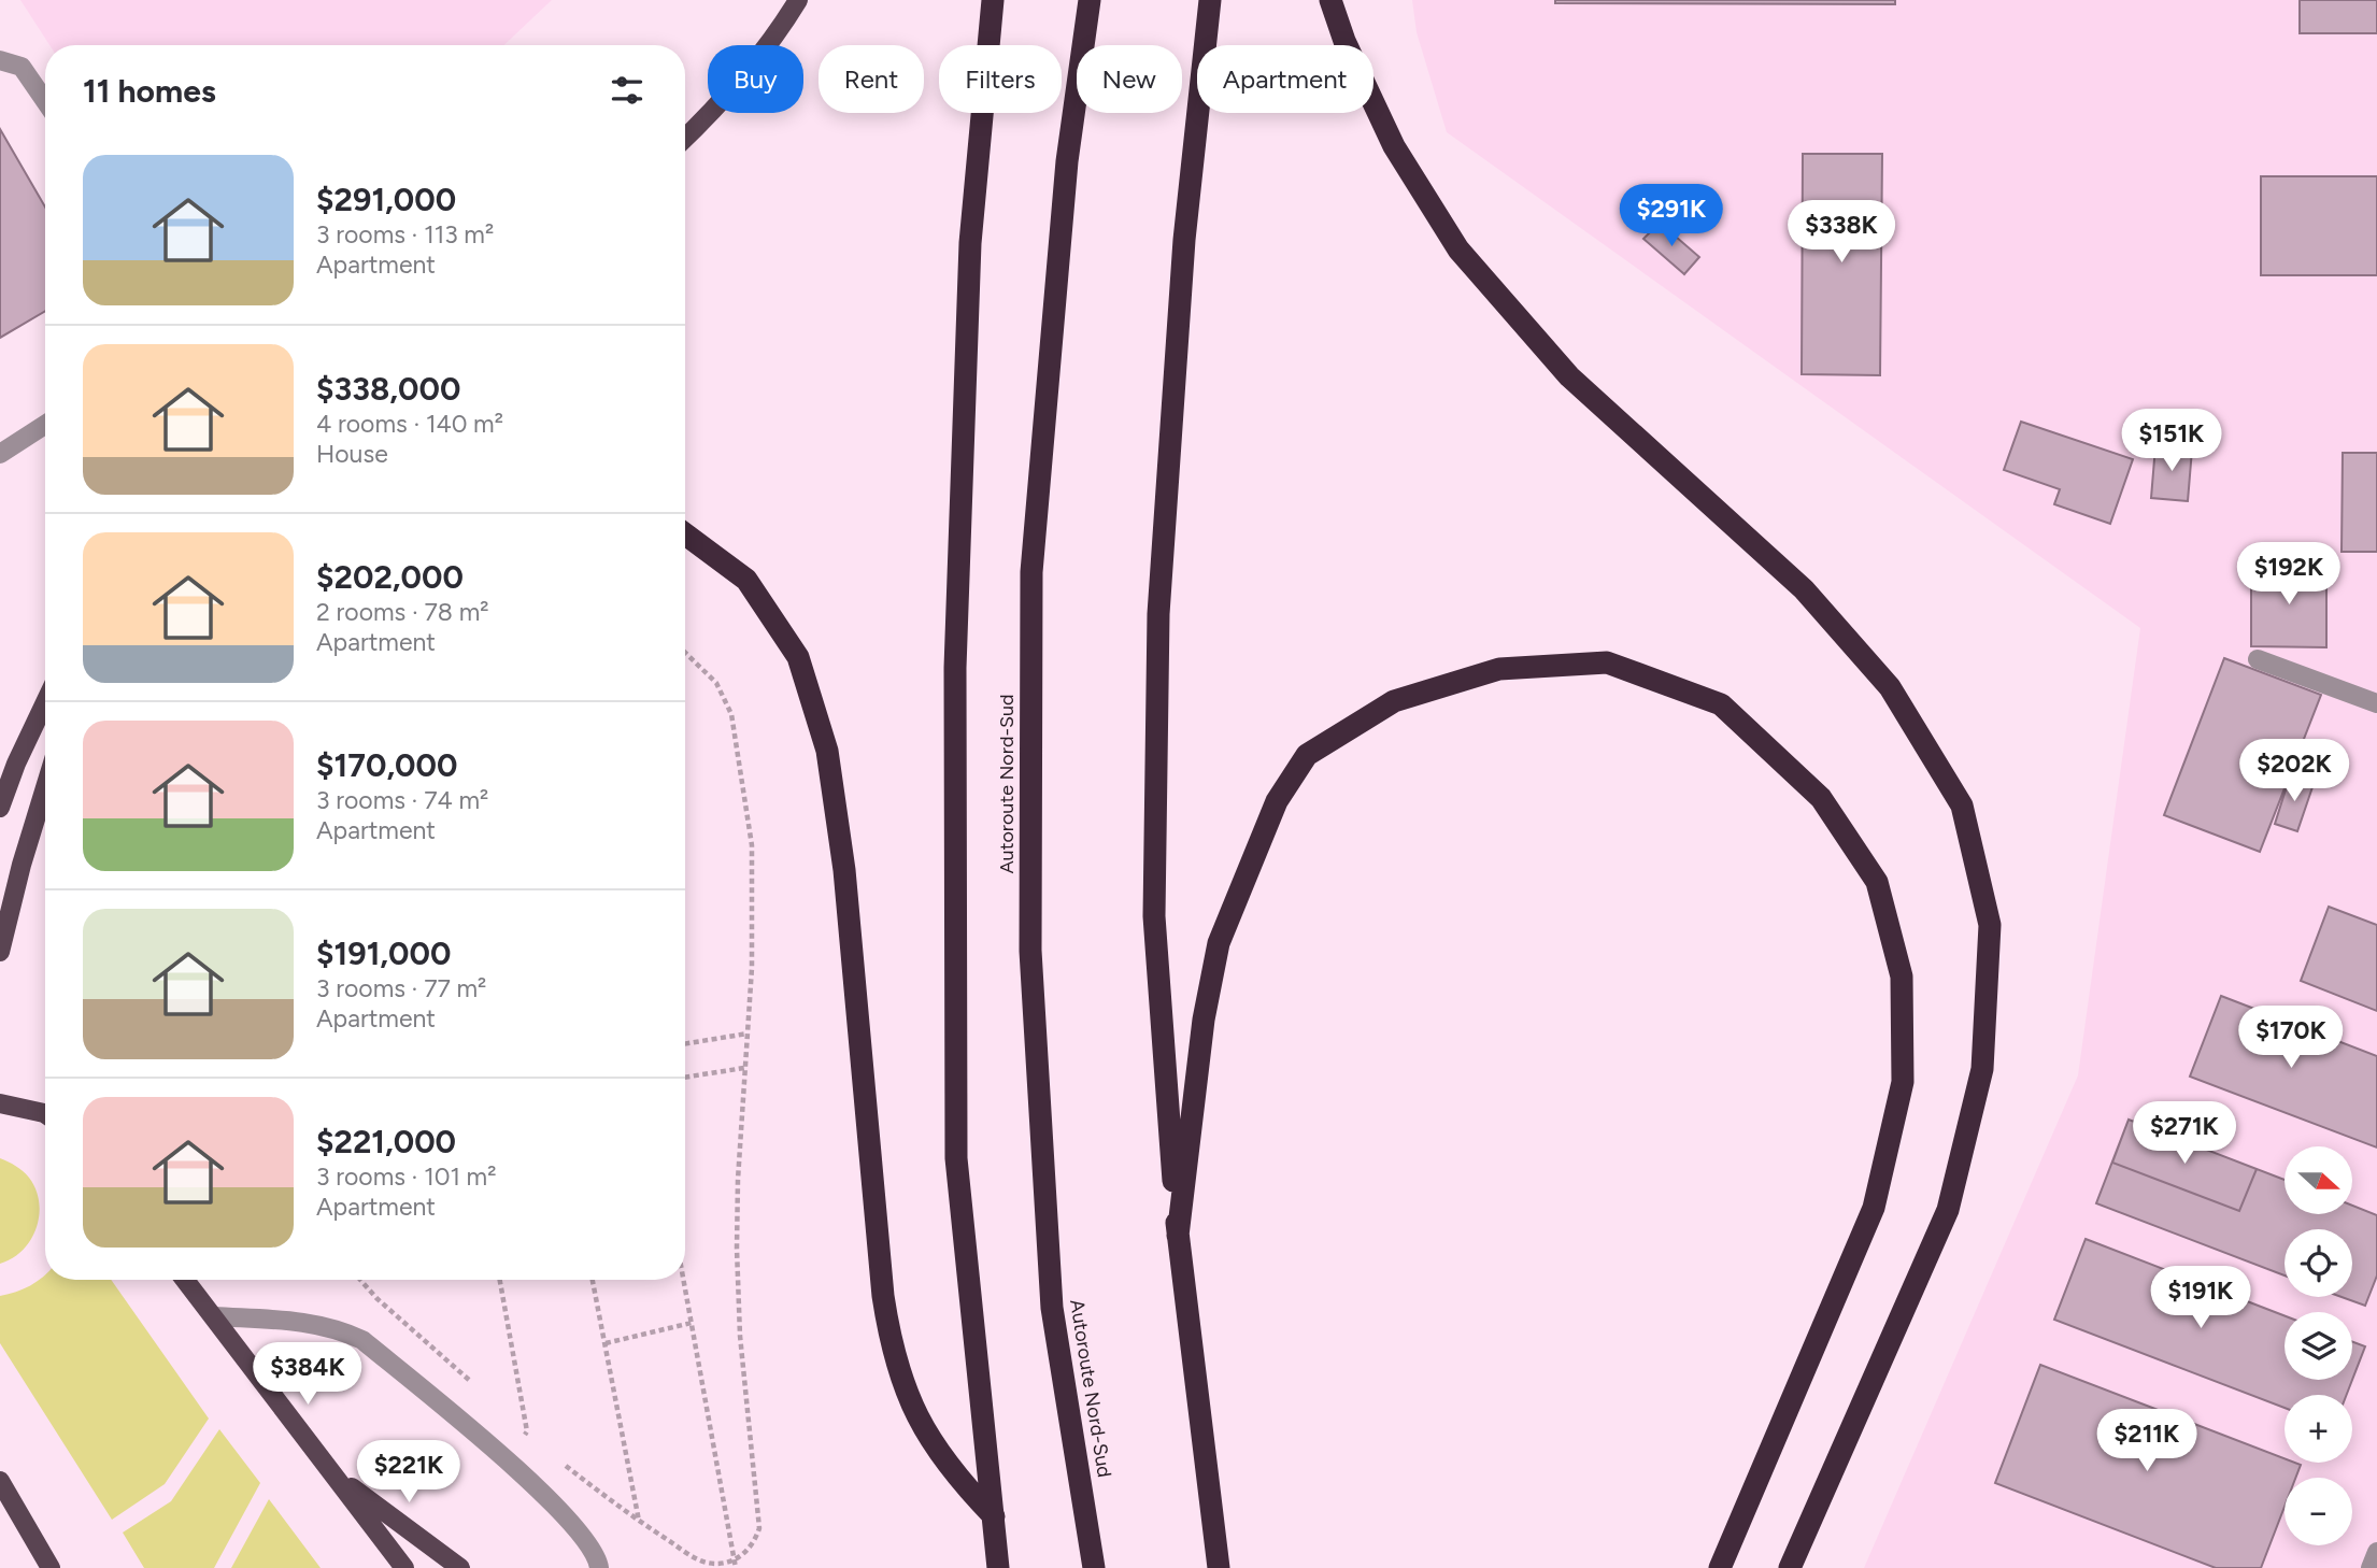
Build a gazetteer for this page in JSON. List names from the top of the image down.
{
  "streets": {
    "highway": ["Autoroute Nord-Sud"]
  },
  "north": "right",
  "page": {
    "chip": [
      "Buy",
      "Rent",
      "Filters",
      "New",
      "Apartment"
    ],
    "heading": "11 homes",
    "list": [
      {
        "name": "$291,000",
        "note": "3 rooms · 113 m² · Apartment"
      },
      {
        "name": "$338,000",
        "note": "4 rooms · 140 m² · House"
      },
      {
        "name": "$202,000",
        "note": "2 rooms · 78 m² · Apartment"
      },
      {
        "name": "$170,000",
        "note": "3 rooms · 74 m² · Apartment"
      },
      {
        "name": "$191,000",
        "note": "3 rooms · 77 m² · Apartment"
      },
      {
        "name": "$221,000",
        "note": "3 rooms · 101 m² · Apartment"
      }
    ],
    "price": [
      "$291K",
      "$338K",
      "$151K",
      "$192K",
      "$202K",
      "$170K",
      "$271K",
      "$191K",
      "$384K",
      "$211K",
      "$221K"
    ],
    "map_buttons": ["+", "−"]
  }
}
